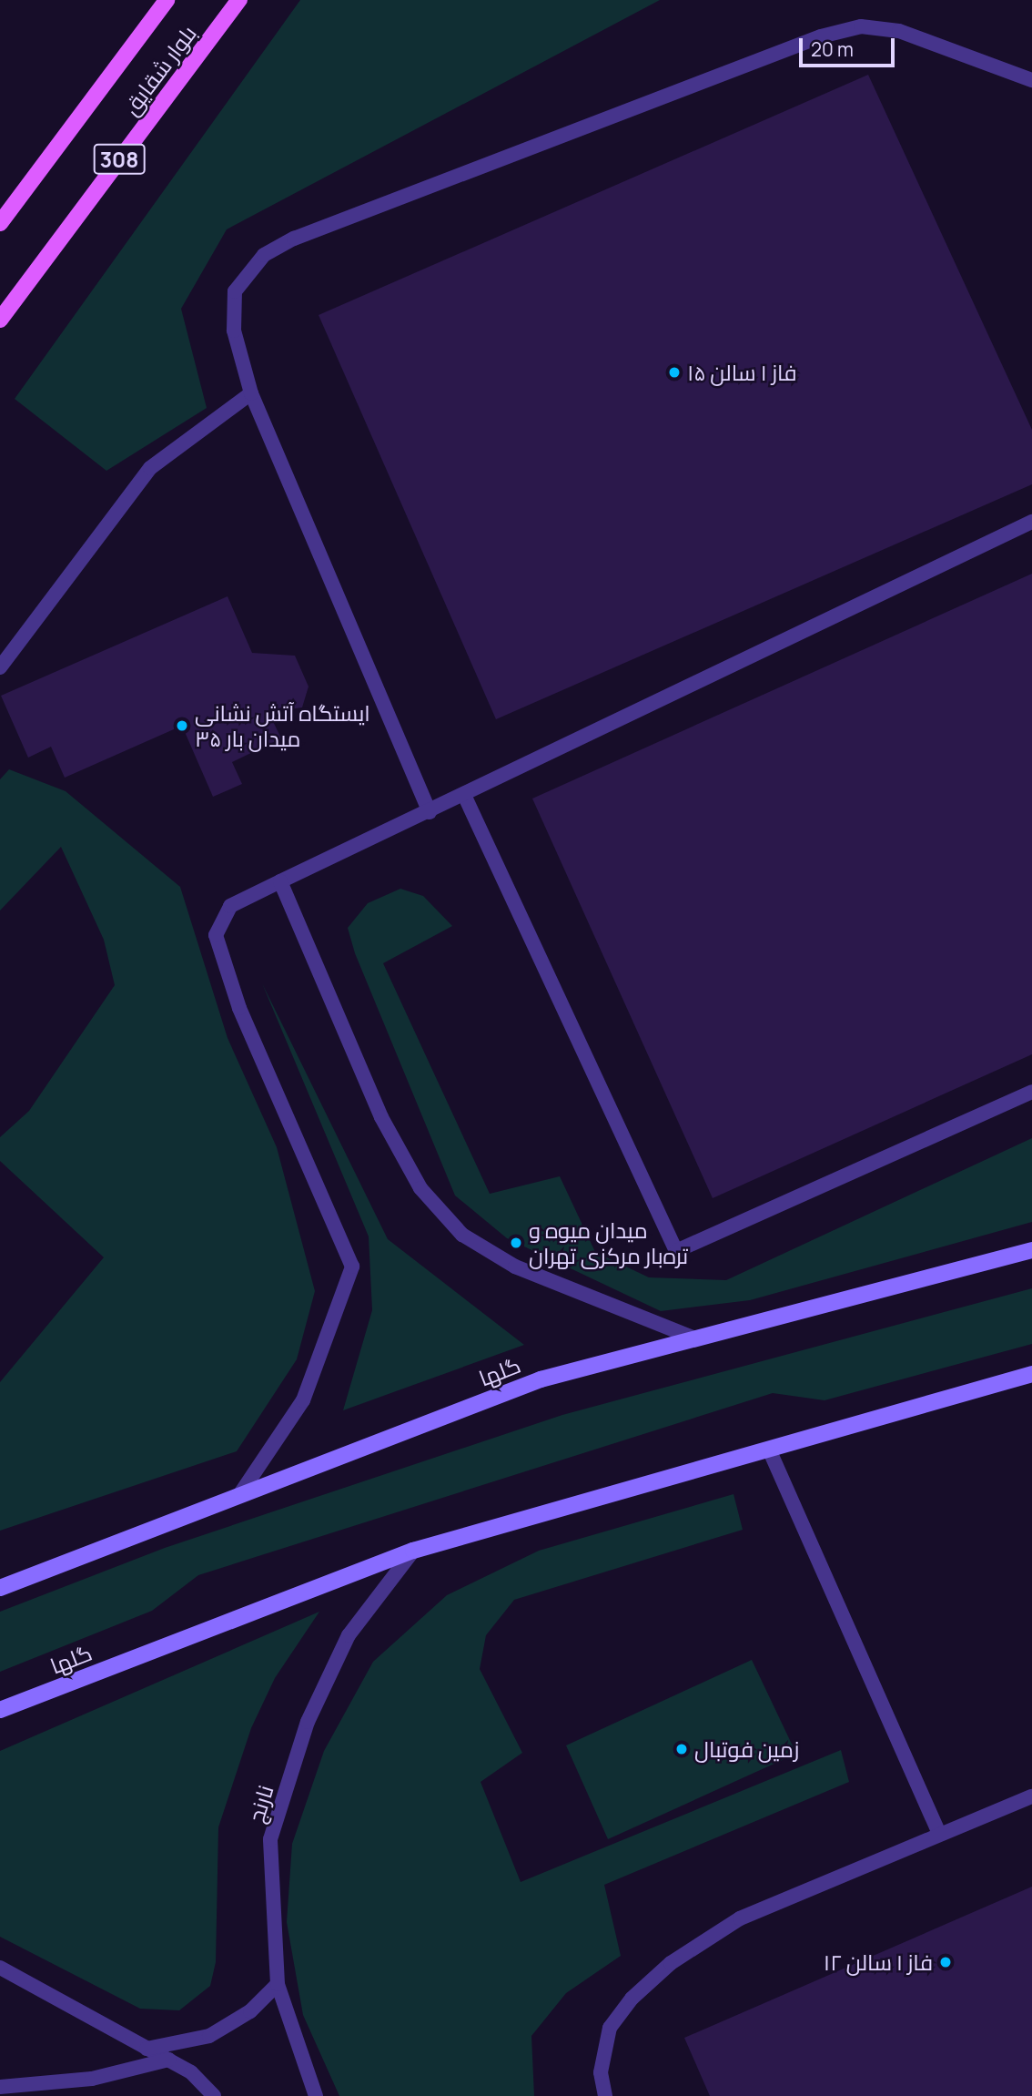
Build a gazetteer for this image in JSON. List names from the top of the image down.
{
  "streets": {
    "main road": ["بلوار شقایق", "308"],
    "street": ["گلها"],
    "lane": ["نارنج"]
  },
  "crossings": [
    ["گلها", "نارنج"]
  ],
  "places": [
    "فاز ۱ سالن ۱۵",
    "ایستگاه آتش نشانی ۳۵ میدان بار",
    "میدان میوه و تره‌بار مرکزی تهران",
    "زمین فوتبال",
    "فاز ۱ سالن ۱۲"
  ],
  "scale_bar": "20 m"
}
